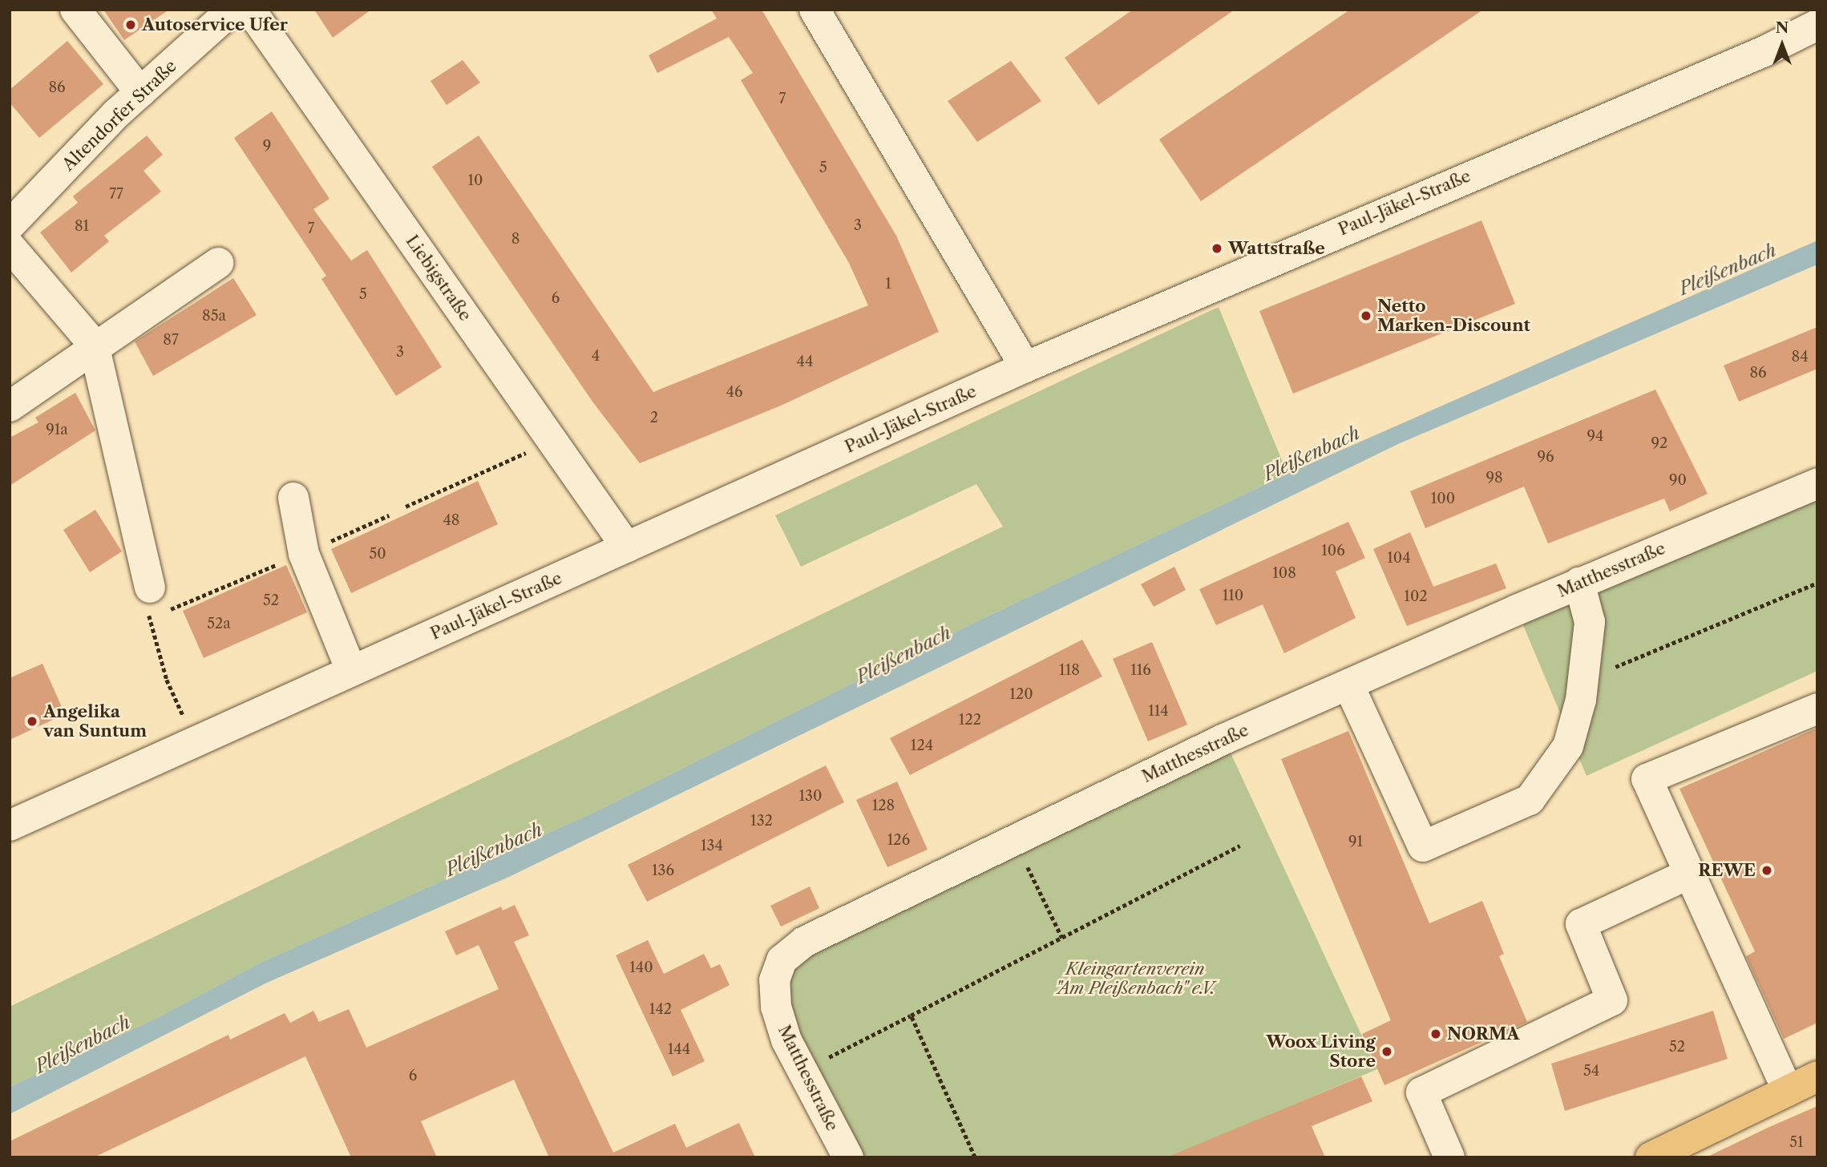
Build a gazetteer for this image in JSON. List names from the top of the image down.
{
  "streets": {
    "street": [
      "Altendorfer Straße",
      "Paul-Jäkel-Straße",
      "Liebigstraße",
      "Matthesstraße"
    ]
  },
  "crossings": [
    ["Paul-Jäkel-Straße", "Liebigstraße"]
  ],
  "water": ["Pleißenbach"],
  "parks": ["Kleingartenverein \"Am Pleißenbach\" e.V."],
  "places": [
    "Autoservice Ufer",
    "Wattstraße",
    "Netto Marken-Discount",
    "Angelika van Suntum",
    "REWE",
    "NORMA",
    "Woox Living Store"
  ],
  "house_numbers": [
    "86",
    "7",
    "9",
    "5",
    "10",
    "77",
    "3",
    "81",
    "7",
    "8",
    "1",
    "5",
    "6",
    "85a",
    "87",
    "3",
    "4",
    "84",
    "44",
    "86",
    "46",
    "2",
    "91a",
    "94",
    "92",
    "96",
    "98",
    "90",
    "100",
    "48",
    "106",
    "50",
    "104",
    "108",
    "110",
    "102",
    "52",
    "52a",
    "118",
    "116",
    "120",
    "114",
    "122",
    "124",
    "130",
    "128",
    "132",
    "126",
    "91",
    "134",
    "136",
    "140",
    "142",
    "52",
    "144",
    "54",
    "6",
    "51"
  ],
  "north": "top"
}
